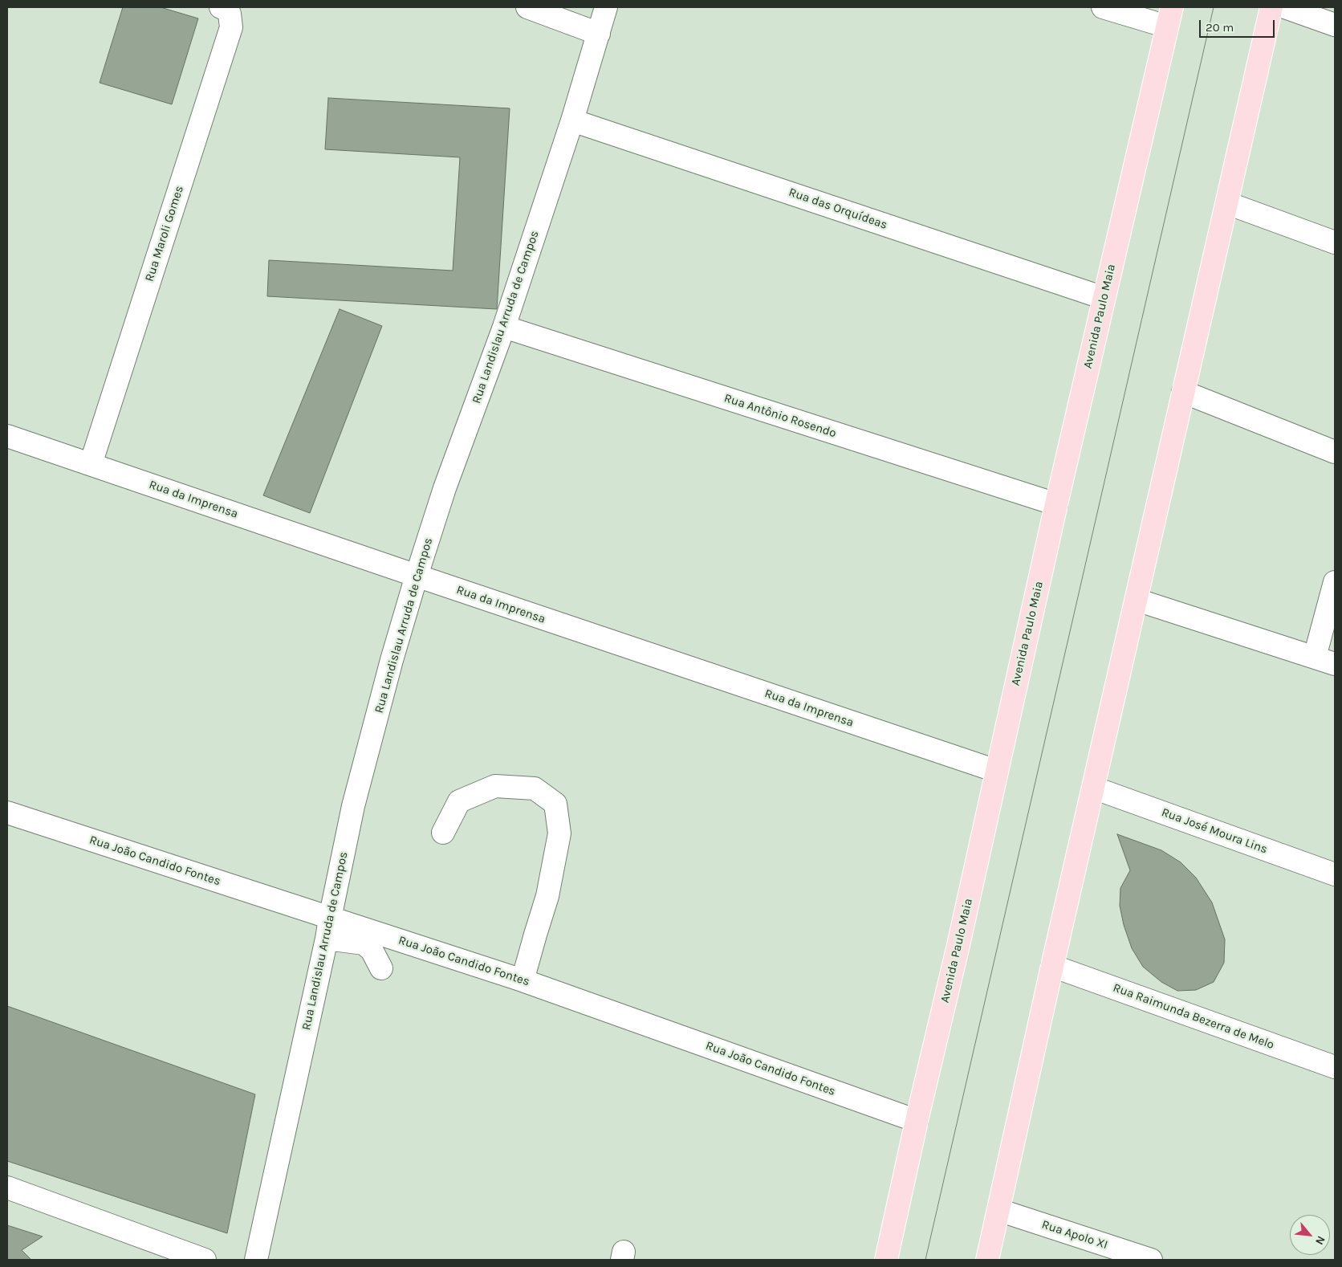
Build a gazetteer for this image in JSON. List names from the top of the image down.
{
  "streets": {
    "main road": ["Avenida Paulo Maia"],
    "street": [
      "Rua das Orquídeas",
      "Rua Maroli Gomes",
      "Rua Landislau Arruda de Campos",
      "Rua Antônio Rosendo",
      "Rua da Imprensa",
      "Rua José Moura Lins",
      "Rua João Candido Fontes",
      "Rua Raimunda Bezerra de Melo",
      "Rua Apolo XI"
    ]
  },
  "crossings": [
    ["Rua das Orquídeas", "Avenida Paulo Maia"],
    ["Rua das Orquídeas", "Rua Landislau Arruda de Campos"],
    ["Rua Maroli Gomes", "Rua da Imprensa"],
    ["Avenida Paulo Maia", "Rua Antônio Rosendo"],
    ["Avenida Paulo Maia", "Rua da Imprensa"],
    ["Avenida Paulo Maia", "Rua João Candido Fontes"],
    ["Rua Landislau Arruda de Campos", "Rua Antônio Rosendo"],
    ["Rua Landislau Arruda de Campos", "Rua da Imprensa"],
    ["Rua Landislau Arruda de Campos", "Rua João Candido Fontes"]
  ],
  "scale_bar": "20 m",
  "north": "bottom right"
}
